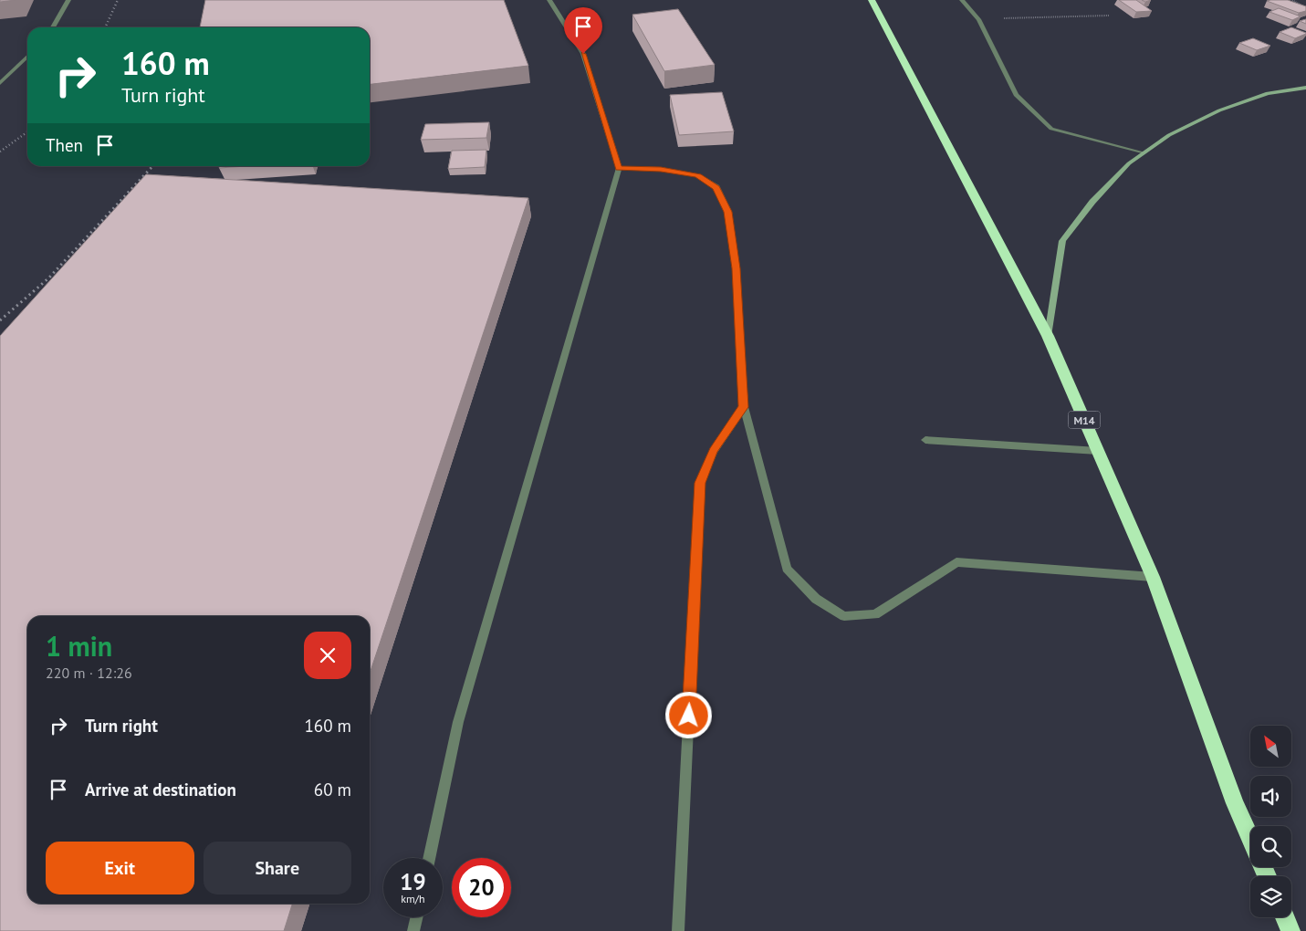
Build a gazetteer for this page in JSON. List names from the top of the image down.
{
  "streets": {
    "highway": ["M14"]
  },
  "north": "top left",
  "page": {
    "turn": ["160 m", "Turn right"],
    "then": "Then",
    "heading": ["1 min", "220 m · 12:26"],
    "list": [
      {
        "name": "Turn right",
        "value": "160 m"
      },
      {
        "name": "Arrive at destination",
        "value": "60 m"
      }
    ],
    "buttons": ["Exit", "Share"],
    "speed": "19 km/h",
    "limit": "20"
  }
}
